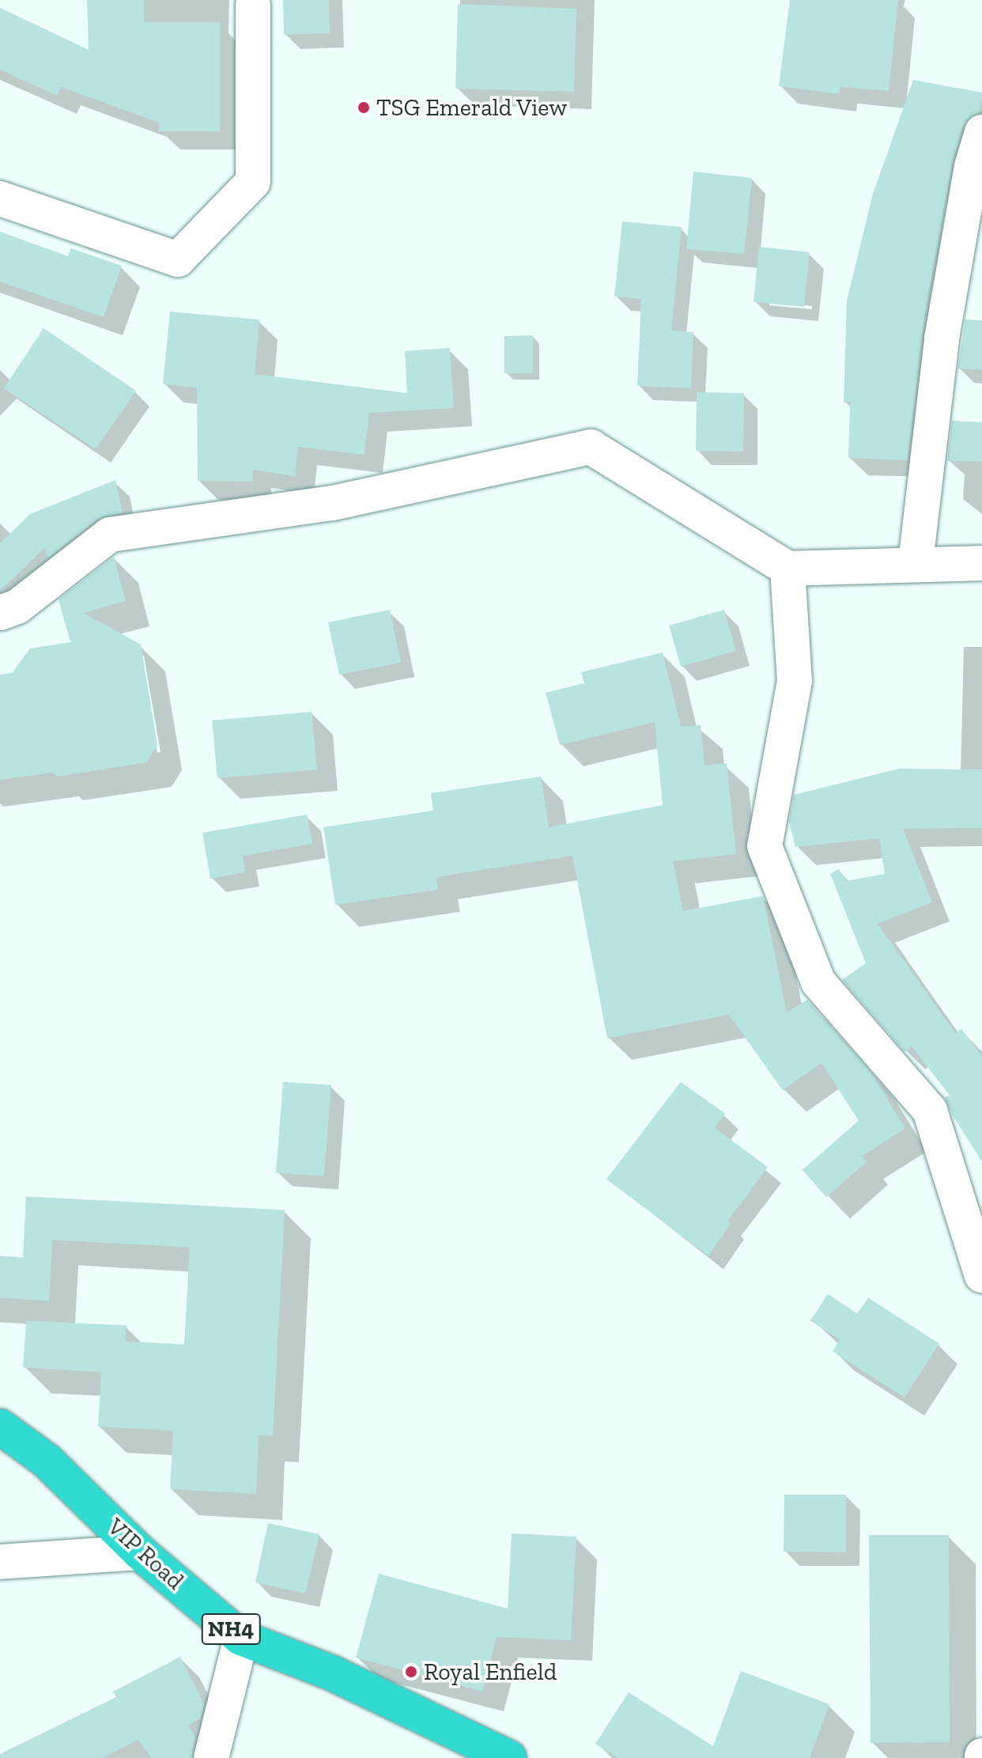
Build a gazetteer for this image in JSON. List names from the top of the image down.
{
  "streets": {
    "highway": ["VIP Road", "NH4"]
  },
  "places": ["TSG Emerald View", "Royal Enfield"]
}
